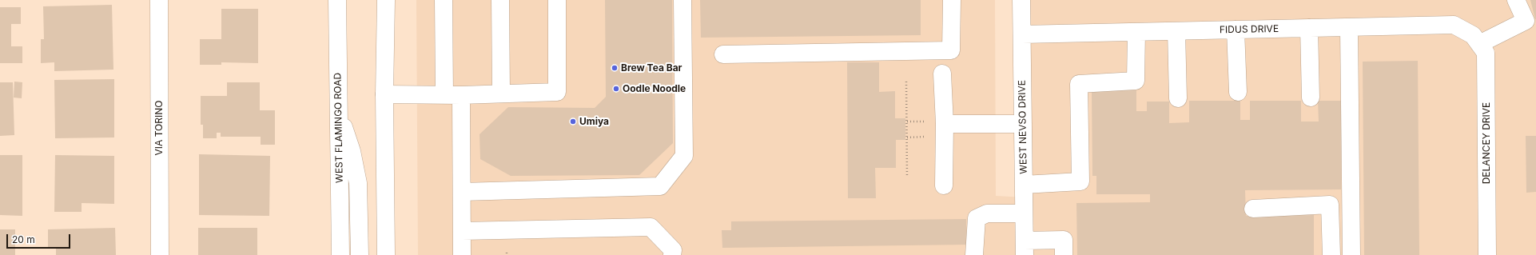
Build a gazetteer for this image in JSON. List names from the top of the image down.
{
  "streets": {
    "street": [
      "FIDUS DRIVE",
      "WEST NEVSO DRIVE",
      "VIA TORINO",
      "WEST FLAMINGO ROAD",
      "DELANCEY DRIVE"
    ]
  },
  "crossings": [
    ["FIDUS DRIVE", "WEST NEVSO DRIVE"],
    ["FIDUS DRIVE", "DELANCEY DRIVE"]
  ],
  "places": ["Brew Tea Bar", "Oodle Noodle", "Umiya"],
  "scale_bar": "20 m"
}
